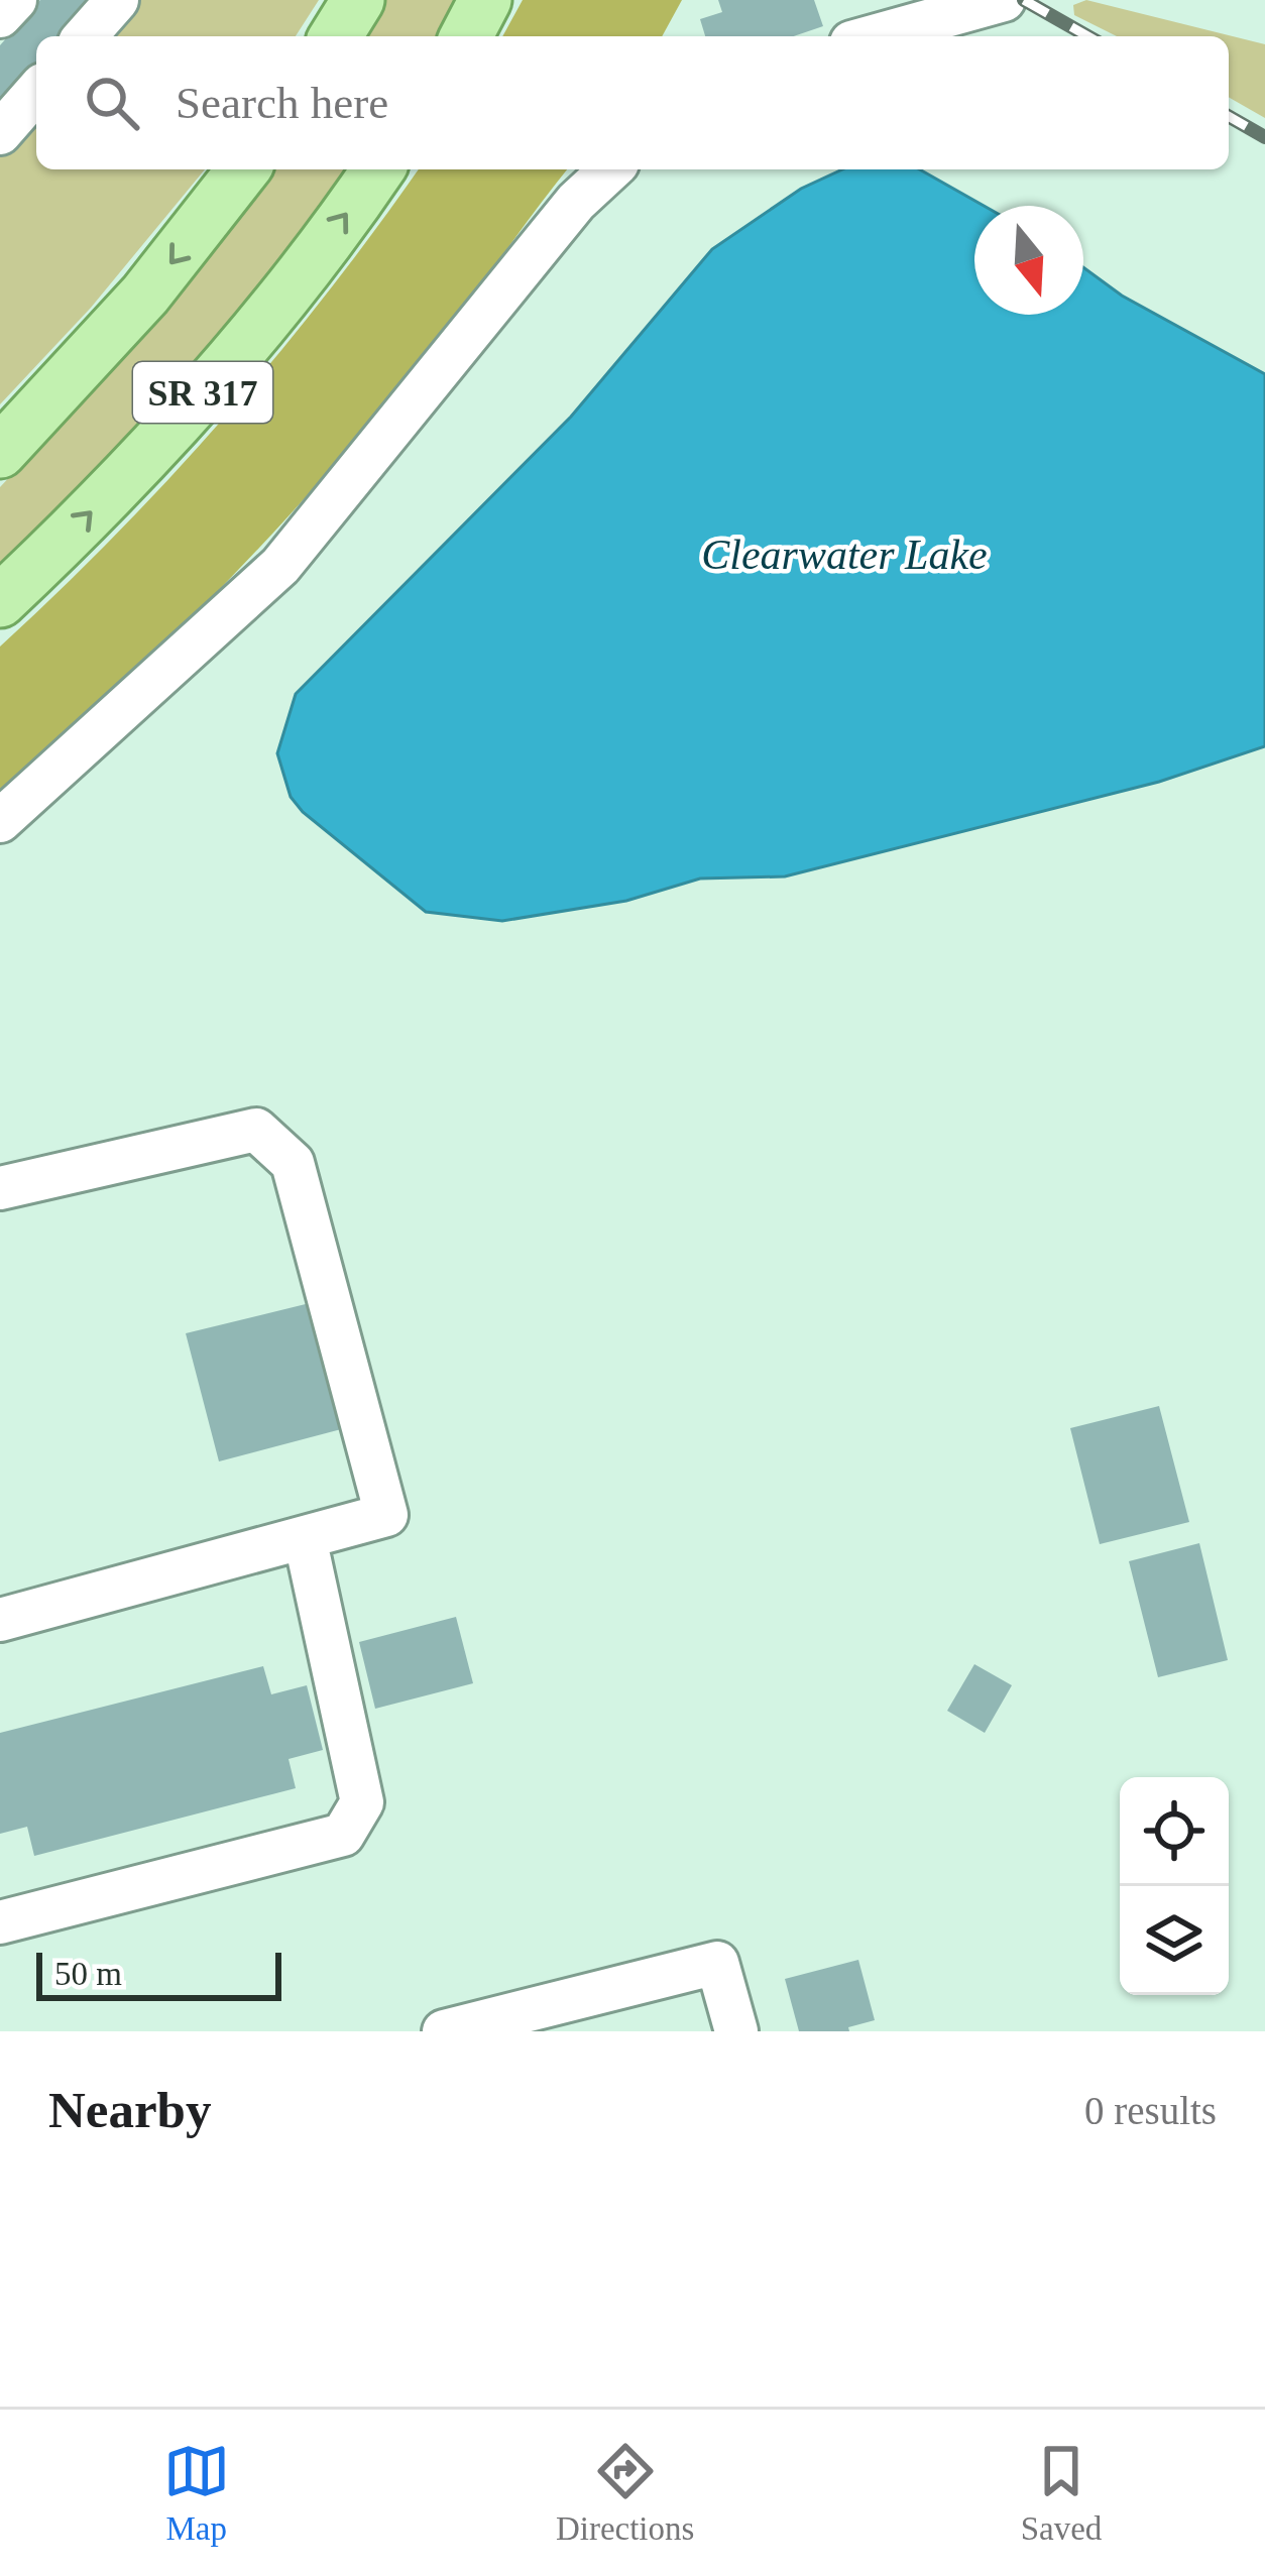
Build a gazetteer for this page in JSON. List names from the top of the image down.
{
  "streets": {
    "main road": ["SR 317"]
  },
  "water": ["Clearwater Lake"],
  "scale_bar": "50 m",
  "north": "bottom",
  "page": {
    "search": "Search here",
    "scale": "50 m",
    "heading": ["Nearby", "0 results"],
    "nav": ["Map", "Directions", "Saved"]
  }
}
